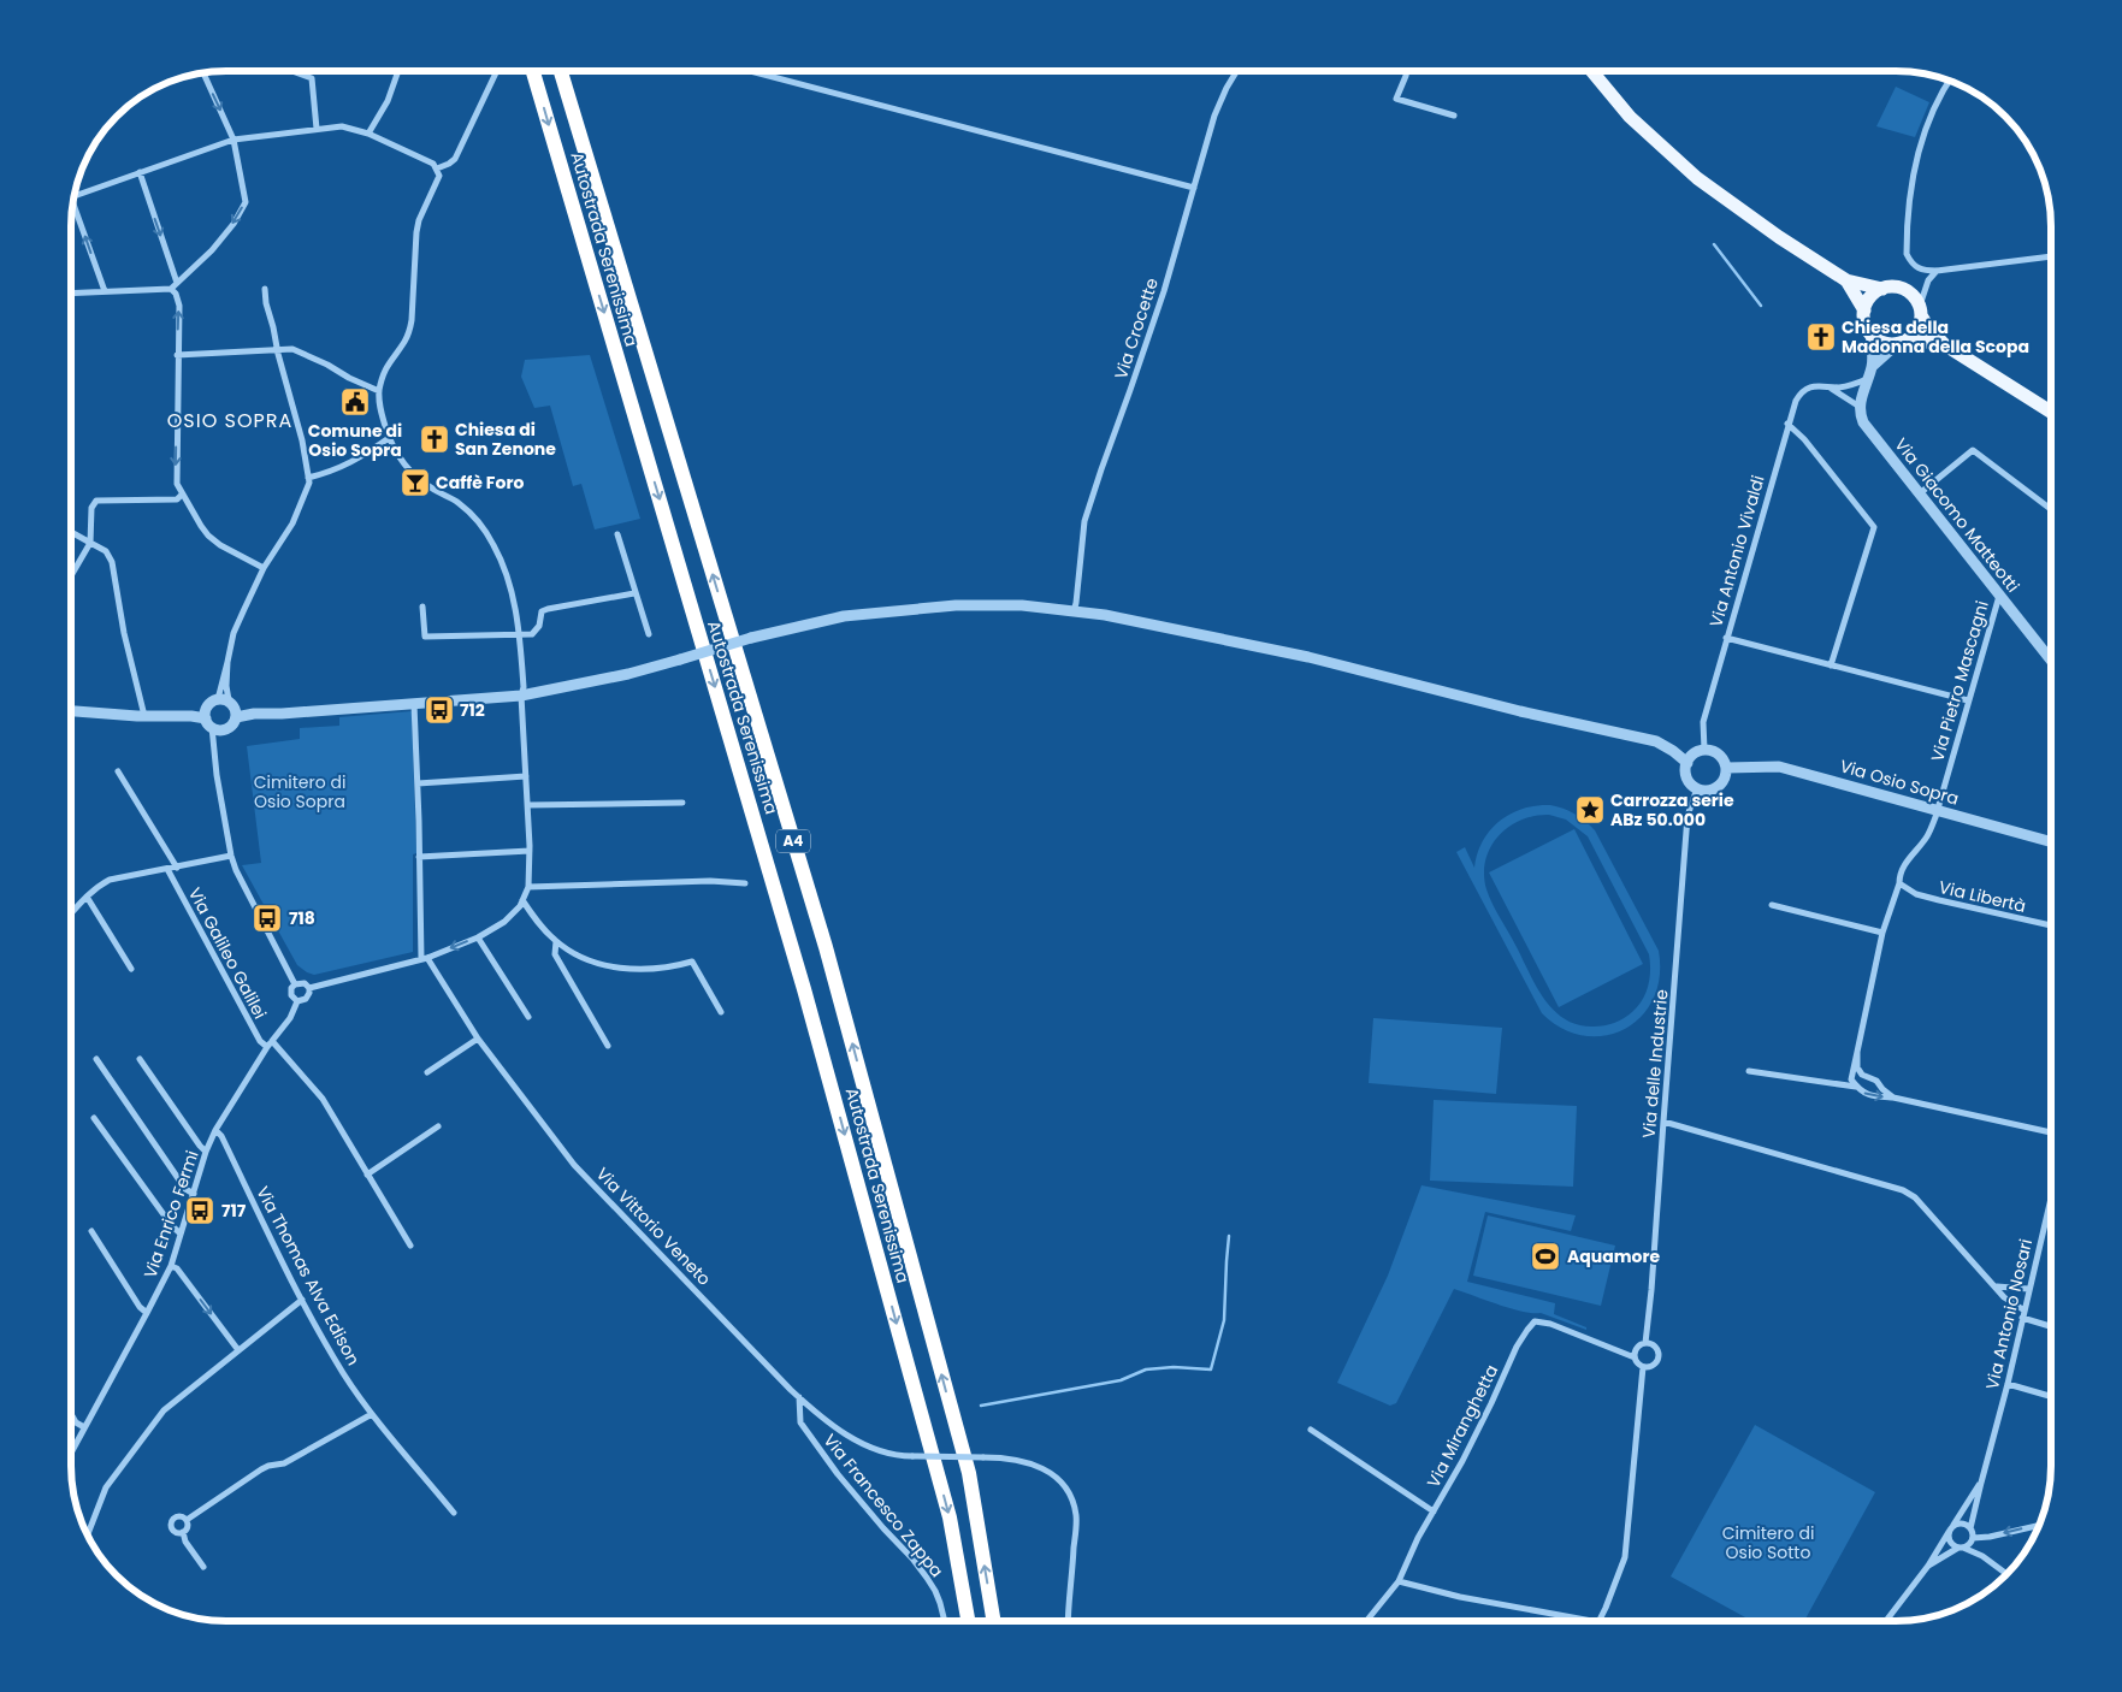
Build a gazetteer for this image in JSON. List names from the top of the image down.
{
  "streets": {
    "highway": ["Autostrada Serenissima", "A4"],
    "street": [
      "Via Crocette",
      "Via Giacomo Matteotti",
      "Via Antonio Vivaldi",
      "Via Pietro Mascagni",
      "Via Osio Sopra",
      "Via Libertà",
      "Via Galileo Galilei",
      "Via delle Industrie",
      "Via Enrico Fermi",
      "Via Vittorio Veneto",
      "Via Thomas Alva Edison",
      "Via Antonio Nosari",
      "Via Miranghetta",
      "Via Francesco Zappa"
    ]
  },
  "crossings": [
    ["Via Giacomo Matteotti", "Via Pietro Mascagni"],
    ["Via Antonio Vivaldi", "Via Osio Sopra"],
    ["Via Antonio Vivaldi", "Via delle Industrie"],
    ["Via Pietro Mascagni", "Via Osio Sopra"],
    ["Via Pietro Mascagni", "Via Libertà"],
    ["Via Osio Sopra", "Via delle Industrie"],
    ["Via Galileo Galilei", "Via Enrico Fermi"],
    ["Via delle Industrie", "Via Miranghetta"],
    ["Via Enrico Fermi", "Via Thomas Alva Edison"],
    ["Via Vittorio Veneto", "Via Francesco Zappa"]
  ],
  "districts": ["OSIO SOPRA"],
  "parks": ["Cimitero di Osio Sopra", "Cimitero di Osio Sotto"],
  "places": {
    "church": ["Chiesa della Madonna della Scopa", "Chiesa di San Zenone"],
    "public building": ["Comune di Osio Sopra"],
    "bar": ["Caffè Foro"],
    "bus stop": ["712", "718", "717"],
    "place": ["Carrozza serie ABz 50.000"],
    "sports": ["Aquamore"]
  }
}
